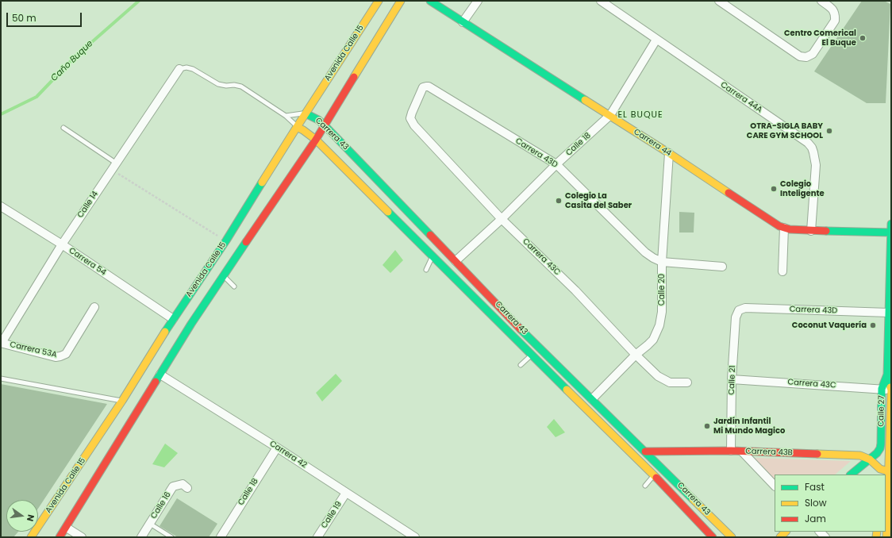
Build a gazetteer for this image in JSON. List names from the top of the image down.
{
  "streets": {
    "street": [
      "Avenida Calle 15",
      "Carrera 44A",
      "Carrera 43",
      "Carrera 44",
      "Calle 18",
      "Carrera 43D",
      "Calle 14",
      "Carrera 43C",
      "Carrera 54",
      "Calle 20",
      "Carrera 53A",
      "Calle 21",
      "Calle 27",
      "Carrera 43B",
      "Carrera 42",
      "Calle 16",
      "Calle 19"
    ]
  },
  "crossings": [
    ["Avenida Calle 15", "Carrera 43"],
    ["Avenida Calle 15", "Carrera 54"],
    ["Carrera 44A", "Carrera 44"],
    ["Carrera 44A", "Calle 18"],
    ["Carrera 43", "Calle 18"],
    ["Carrera 43", "Calle 14"],
    ["Carrera 43", "Calle 20"],
    ["Carrera 43", "Carrera 43B"],
    ["Carrera 44", "Calle 18"],
    ["Carrera 44", "Calle 20"],
    ["Carrera 44", "Calle 27"],
    ["Calle 18", "Carrera 43D"],
    ["Calle 18", "Carrera 43C"],
    ["Calle 18", "Carrera 42"],
    ["Carrera 43D", "Carrera 43C"],
    ["Carrera 43D", "Calle 20"],
    ["Carrera 43D", "Calle 21"],
    ["Carrera 43D", "Calle 27"],
    ["Calle 14", "Carrera 54"],
    ["Calle 14", "Carrera 53A"],
    ["Carrera 43C", "Calle 20"],
    ["Carrera 43C", "Calle 21"],
    ["Carrera 43C", "Calle 27"],
    ["Calle 21", "Carrera 43B"],
    ["Calle 27", "Carrera 43B"],
    ["Carrera 42", "Calle 19"]
  ],
  "districts": ["EL BUQUE"],
  "water": ["Caño Buque"],
  "places": [
    "Centro Comerical El Buque",
    "OTRA-SIGLA BABY CARE GYM SCHOOL",
    "Colegio Inteligente",
    "Colegio La Casita del Saber",
    "Coconut Vaquería",
    "Jardín Infantil Mi Mundo Magico"
  ],
  "legend": ["Fast", "Slow", "Jam"],
  "scale_bar": "50 m",
  "north": "right"
}
